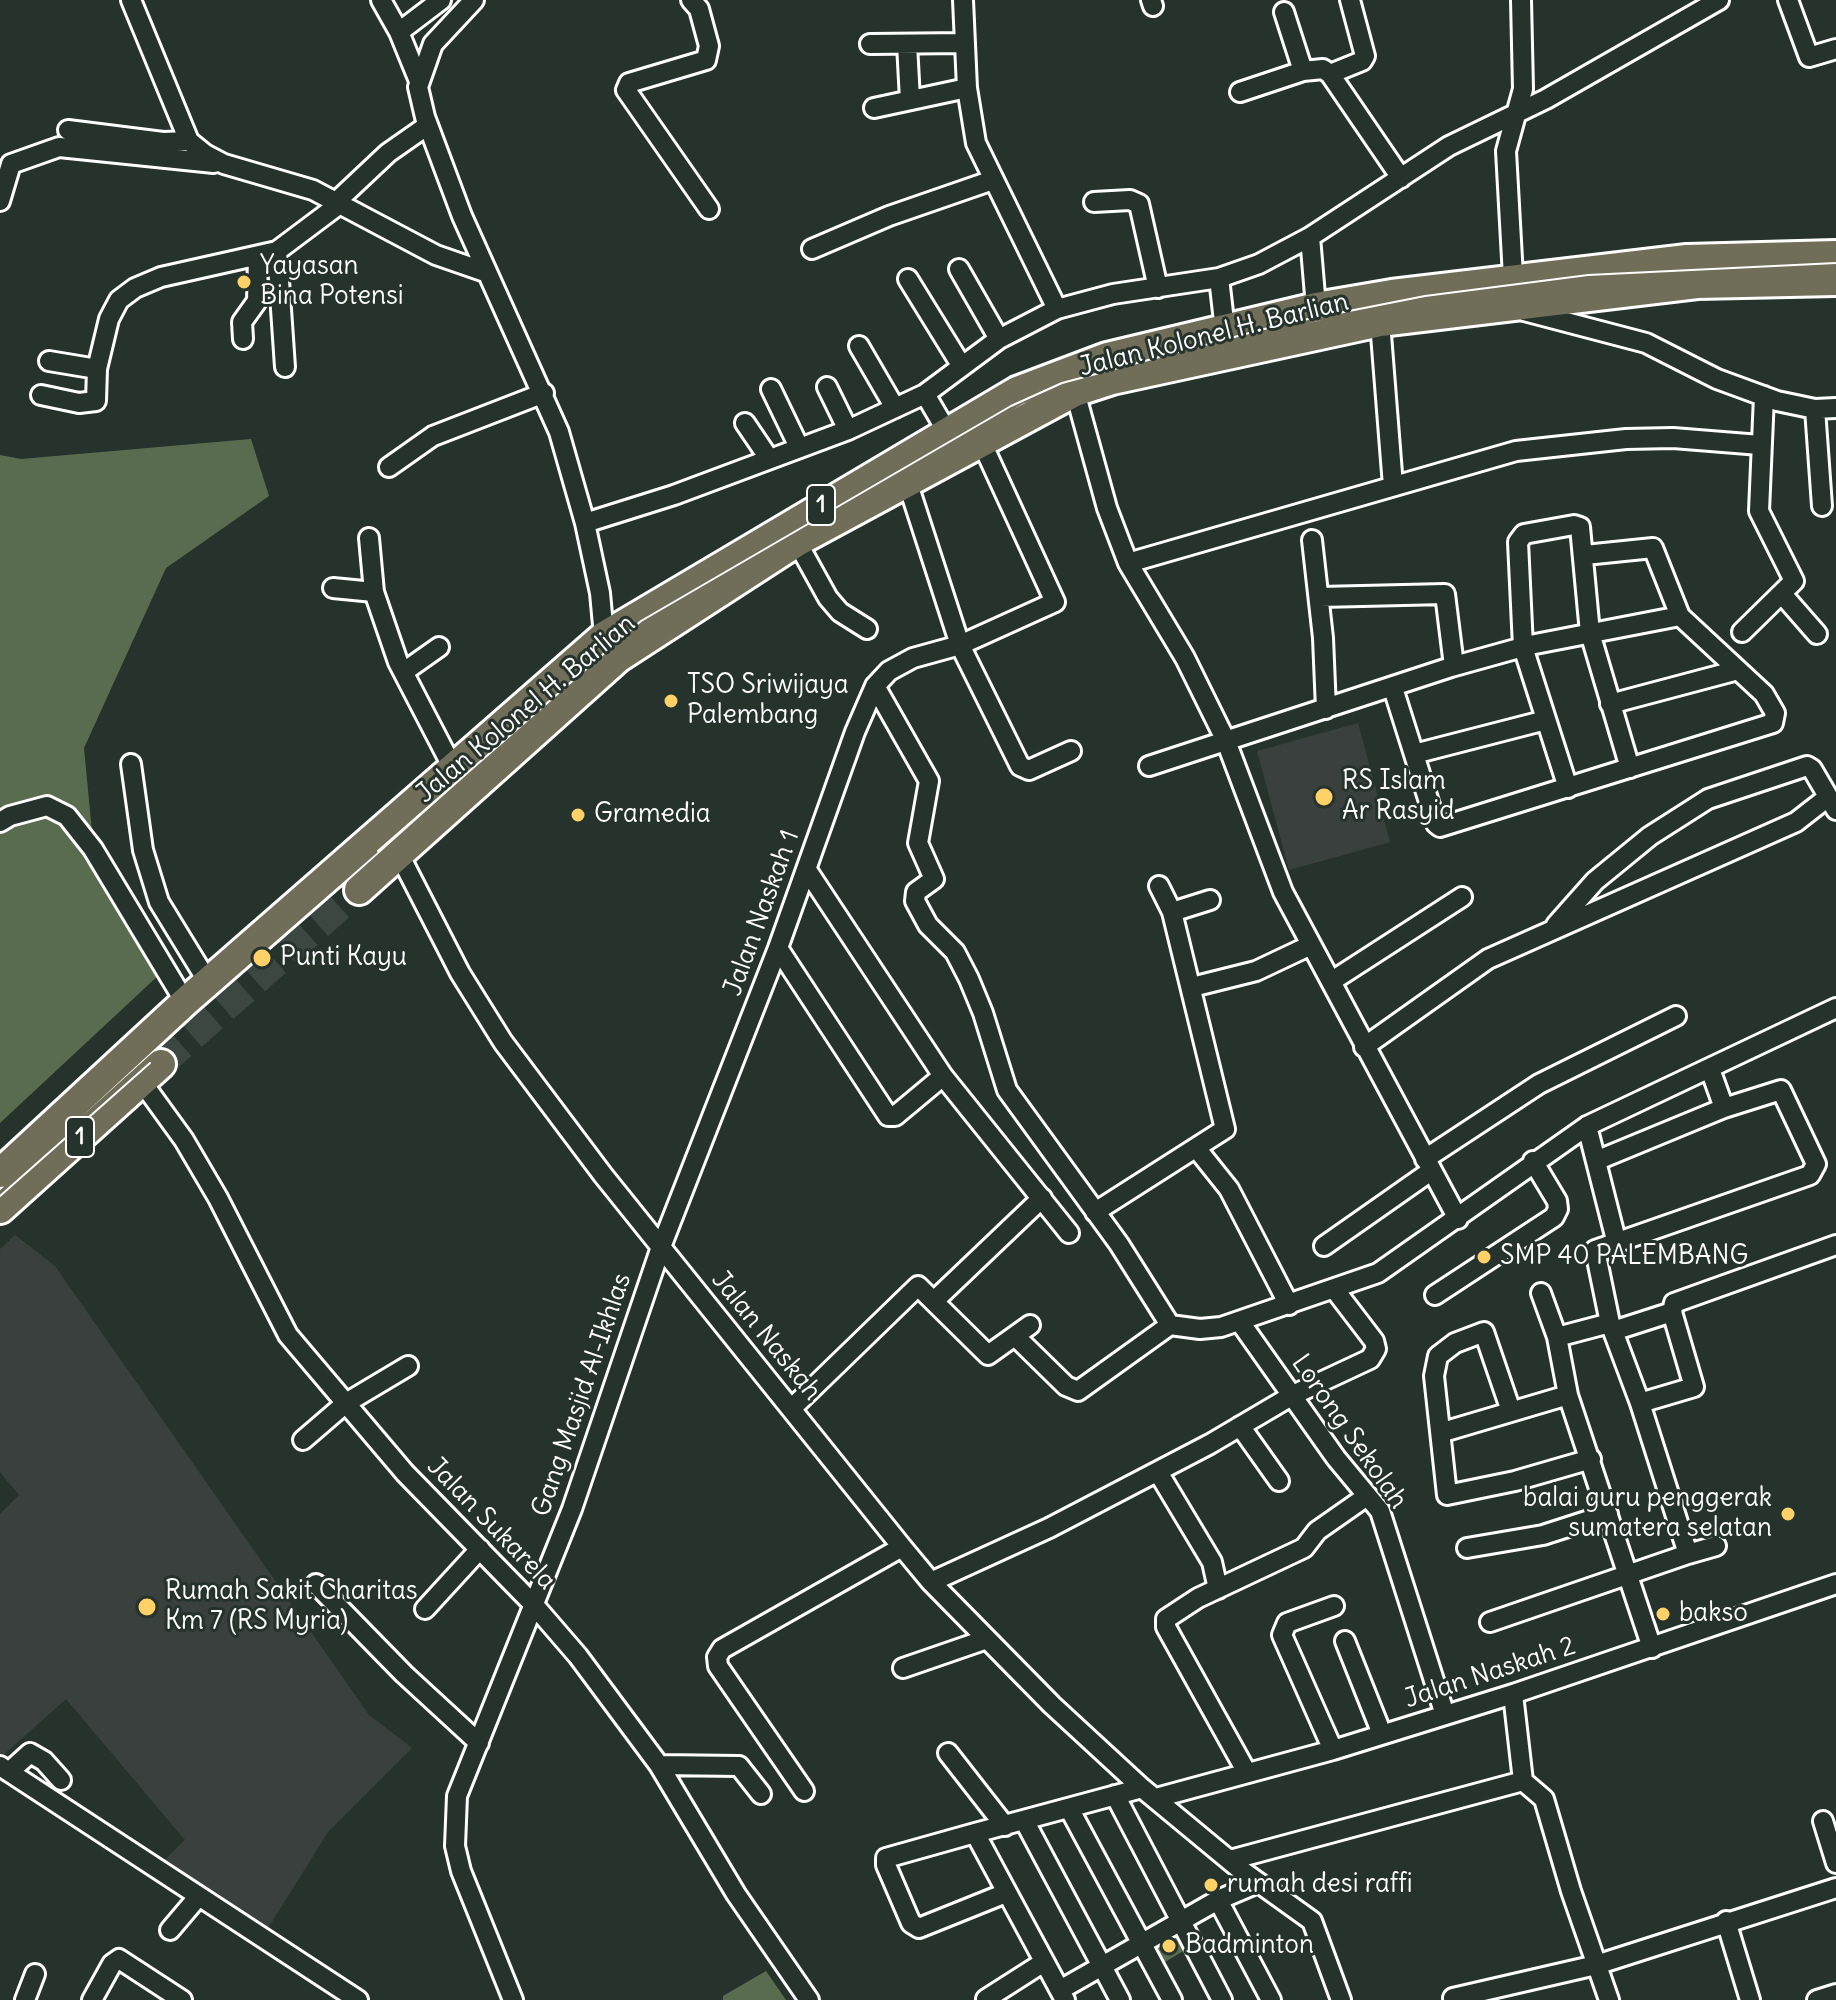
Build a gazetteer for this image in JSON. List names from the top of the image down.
{
  "streets": {
    "highway": ["Jalan Kolonel H. Barlian", "1"],
    "street": [
      "Jalan Naskah 1",
      "Jalan Naskah",
      "Gang Masjid Al-Ikhlas",
      "Lorong Sekolah",
      "Jalan Sukarela",
      "Jalan Naskah 2"
    ]
  },
  "crossings": [
    ["Jalan Kolonel H. Barlian", "1"],
    ["1", "Jalan Naskah 1"],
    ["1", "Jalan Naskah"],
    ["1", "Jalan Sukarela"],
    ["Jalan Naskah 1", "Jalan Naskah"],
    ["Jalan Naskah 1", "Gang Masjid Al-Ikhlas"],
    ["Jalan Naskah", "Gang Masjid Al-Ikhlas"],
    ["Jalan Naskah", "Jalan Naskah 2"],
    ["Gang Masjid Al-Ikhlas", "Jalan Sukarela"],
    ["Lorong Sekolah", "Jalan Naskah 2"]
  ],
  "places": [
    "Yayasan Bina Potensi",
    "TSO Sriwijaya Palembang",
    "RS Islam Ar Rasyid",
    "Gramedia",
    "Punti Kayu",
    "SMP 40 PALEMBANG",
    "balai guru penggerak sumatera selatan",
    "Rumah Sakit Charitas Km 7 (RS Myria)",
    "bakso",
    "rumah desi raffi",
    "Badminton"
  ]
}
